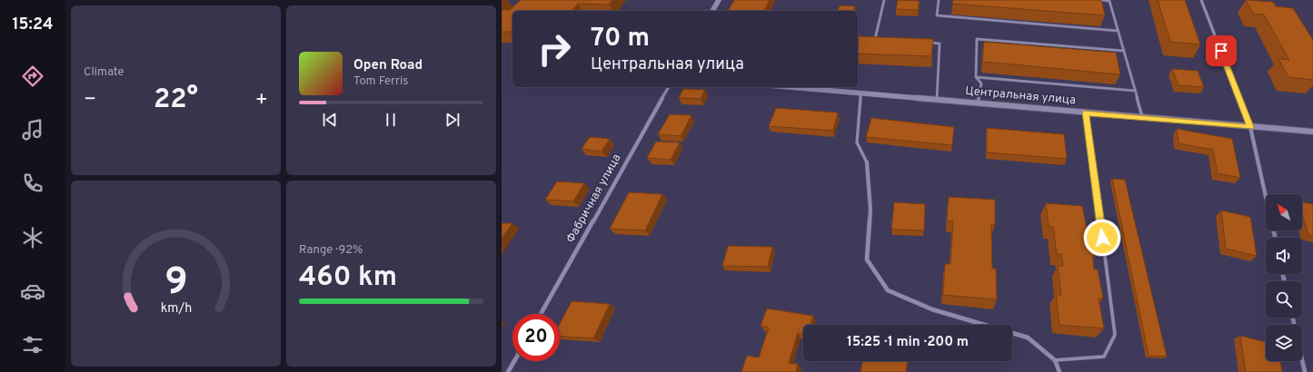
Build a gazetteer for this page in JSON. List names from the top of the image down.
{
  "streets": {
    "street": ["Центральная улица", "Фабричная улица"]
  },
  "north": "top left",
  "page": {
    "tabs": "15:24",
    "tile": [
      "Climate",
      ["Range · 92%", "460 km"]
    ],
    "turn": ["70 m", "Центральная улица"],
    "song": ["Open Road", "Tom Ferris"],
    "heat": ["−", "22°", "+"],
    "limit": "20",
    "trip": "15:25 · 1 min · 200 m",
    "gauge": ["9", "km/h"]
  }
}
